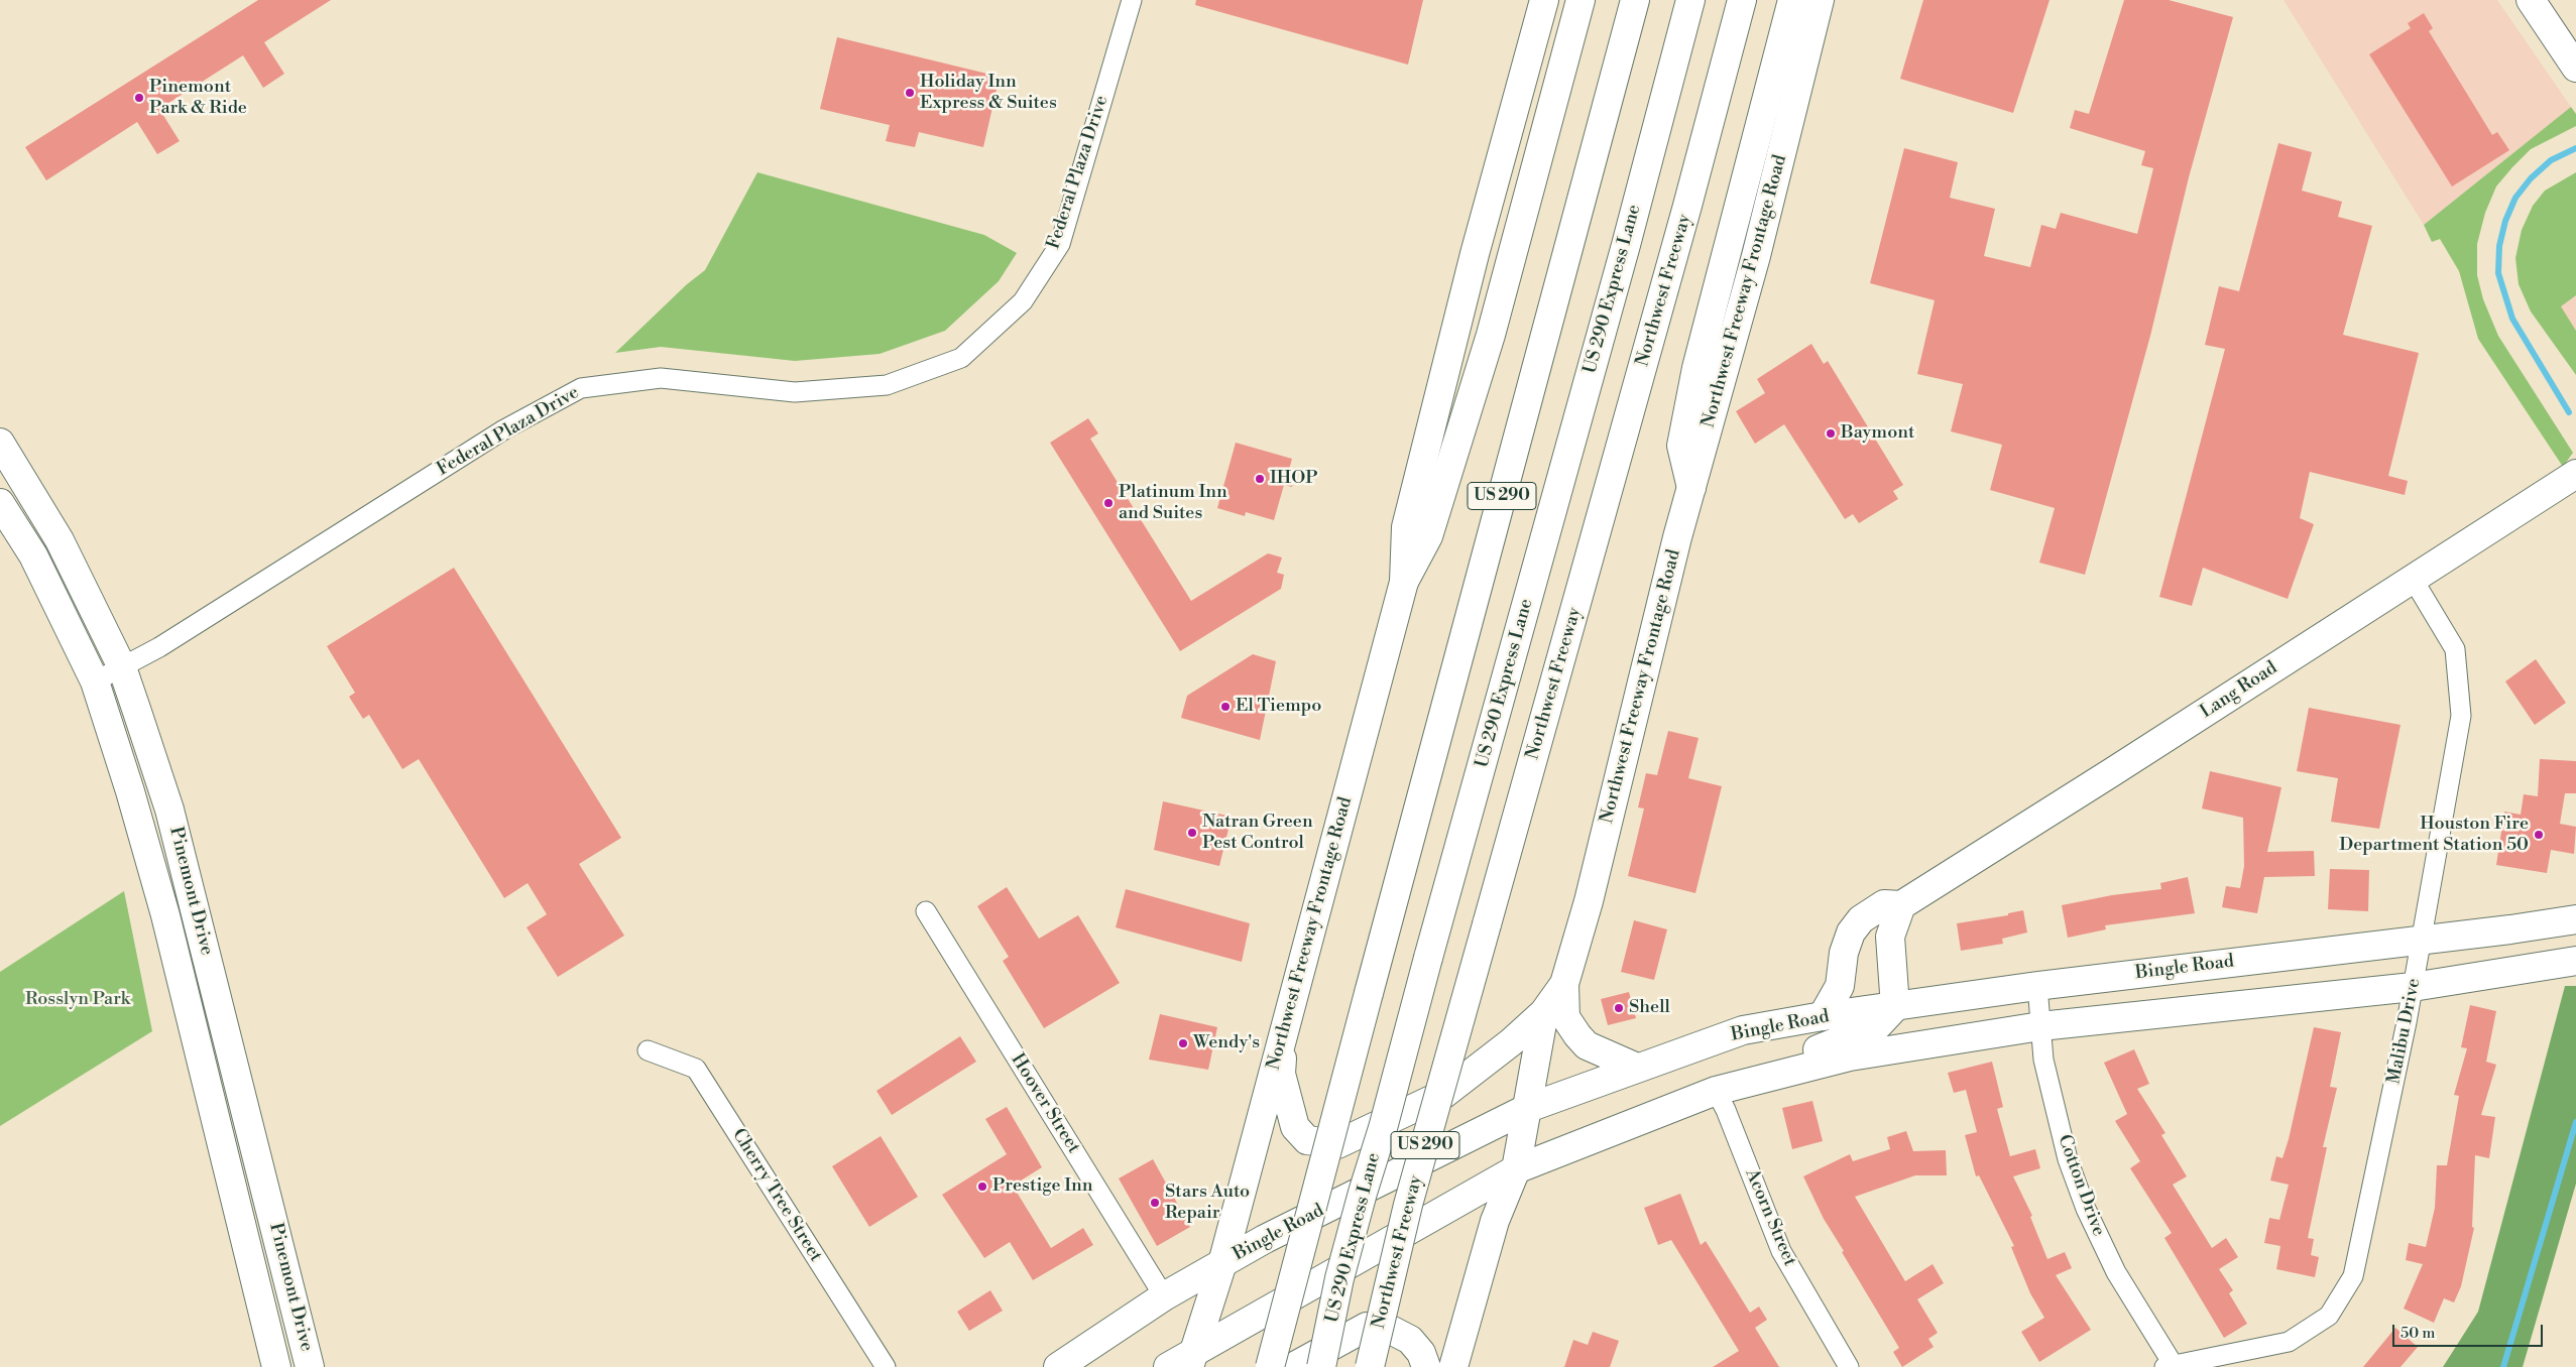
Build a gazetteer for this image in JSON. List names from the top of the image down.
{
  "streets": {
    "main road": [
      "US 290 Express Lane",
      "Northwest Freeway",
      "Northwest Freeway Frontage Road",
      "US 290",
      "Lang Road",
      "Pinemont Drive",
      "Bingle Road"
    ],
    "street": [
      "Federal Plaza Drive",
      "Malibu Drive",
      "Hoover Street",
      "Cotton Drive",
      "Cherry Tree Street",
      "Acorn Street"
    ]
  },
  "crossings": [
    ["Federal Plaza Drive", "Pinemont Drive"],
    ["Northwest Freeway Frontage Road", "Bingle Road"],
    ["Lang Road", "Bingle Road"],
    ["Lang Road", "Malibu Drive"],
    ["Bingle Road", "Malibu Drive"],
    ["Bingle Road", "Hoover Street"],
    ["Bingle Road", "Cotton Drive"],
    ["Malibu Drive", "Cotton Drive"]
  ],
  "parks": ["Rosslyn Park"],
  "places": [
    "Holiday Inn Express & Suites",
    "Pinemont Park & Ride",
    "Baymont",
    "IHOP",
    "Platinum Inn and Suites",
    "El Tiempo",
    "Natran Green Pest Control",
    "Houston Fire Department Station 50",
    "Shell",
    "Wendy's",
    "Prestige Inn",
    "Stars Auto Repair"
  ],
  "scale_bar": "50 m"
}
